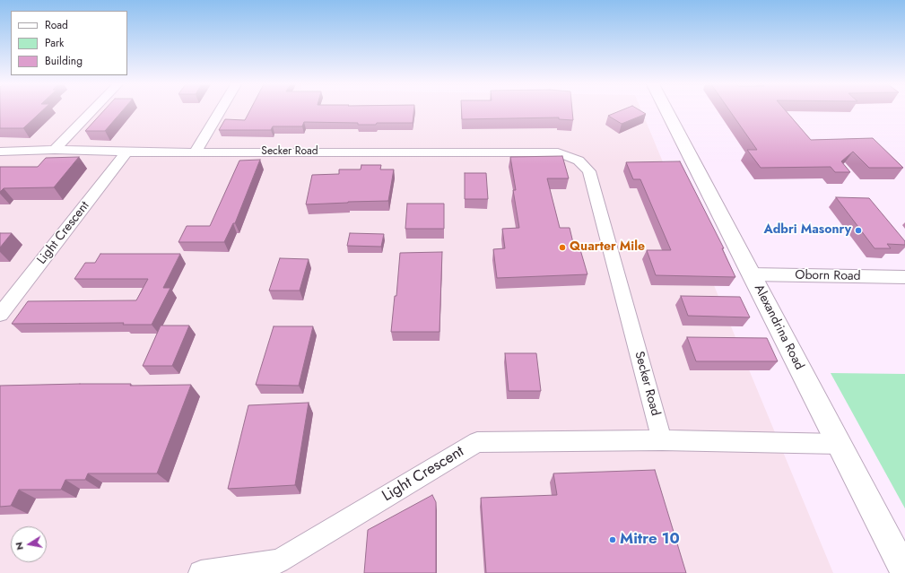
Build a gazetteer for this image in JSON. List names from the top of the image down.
{
  "streets": {
    "main road": ["Alexandrina Road"],
    "street": ["Secker Road", "Light Crescent", "Oborn Road"]
  },
  "crossings": [
    ["Secker Road", "Light Crescent"],
    ["Oborn Road", "Alexandrina Road"]
  ],
  "places": ["Adbri Masonry", "Quarter Mile", "Mitre 10"],
  "legend": ["Road", "Park", "Building"],
  "north": "left"
}
